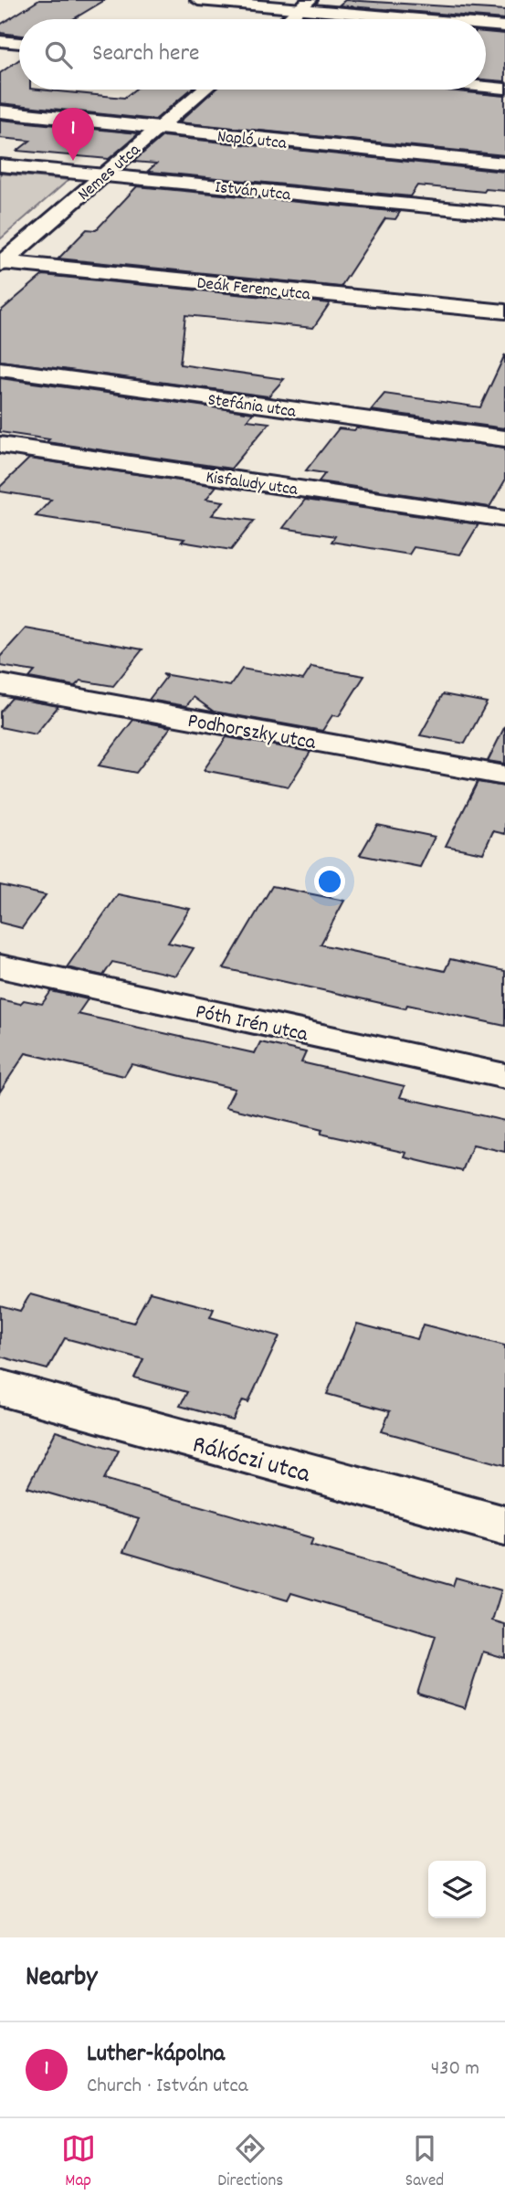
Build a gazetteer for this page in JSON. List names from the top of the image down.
{
  "streets": {
    "street": [
      "Napló utca",
      "Nemes utca",
      "István utca",
      "Deák Ferenc utca",
      "Stefánia utca",
      "Kisfaludy utca",
      "Podhorszky utca",
      "Póth Irén utca",
      "Rákóczi utca"
    ]
  },
  "crossings": [
    ["Napló utca", "Nemes utca"],
    ["Nemes utca", "István utca"],
    ["Nemes utca", "Deák Ferenc utca"]
  ],
  "page": {
    "search": "Search here",
    "pins": "1",
    "heading": "Nearby",
    "list": [
      {
        "mark": "1",
        "name": "Luther-kápolna",
        "note": "Church · István utca",
        "value": "430 m"
      }
    ],
    "nav": ["Map", "Directions", "Saved"]
  }
}
